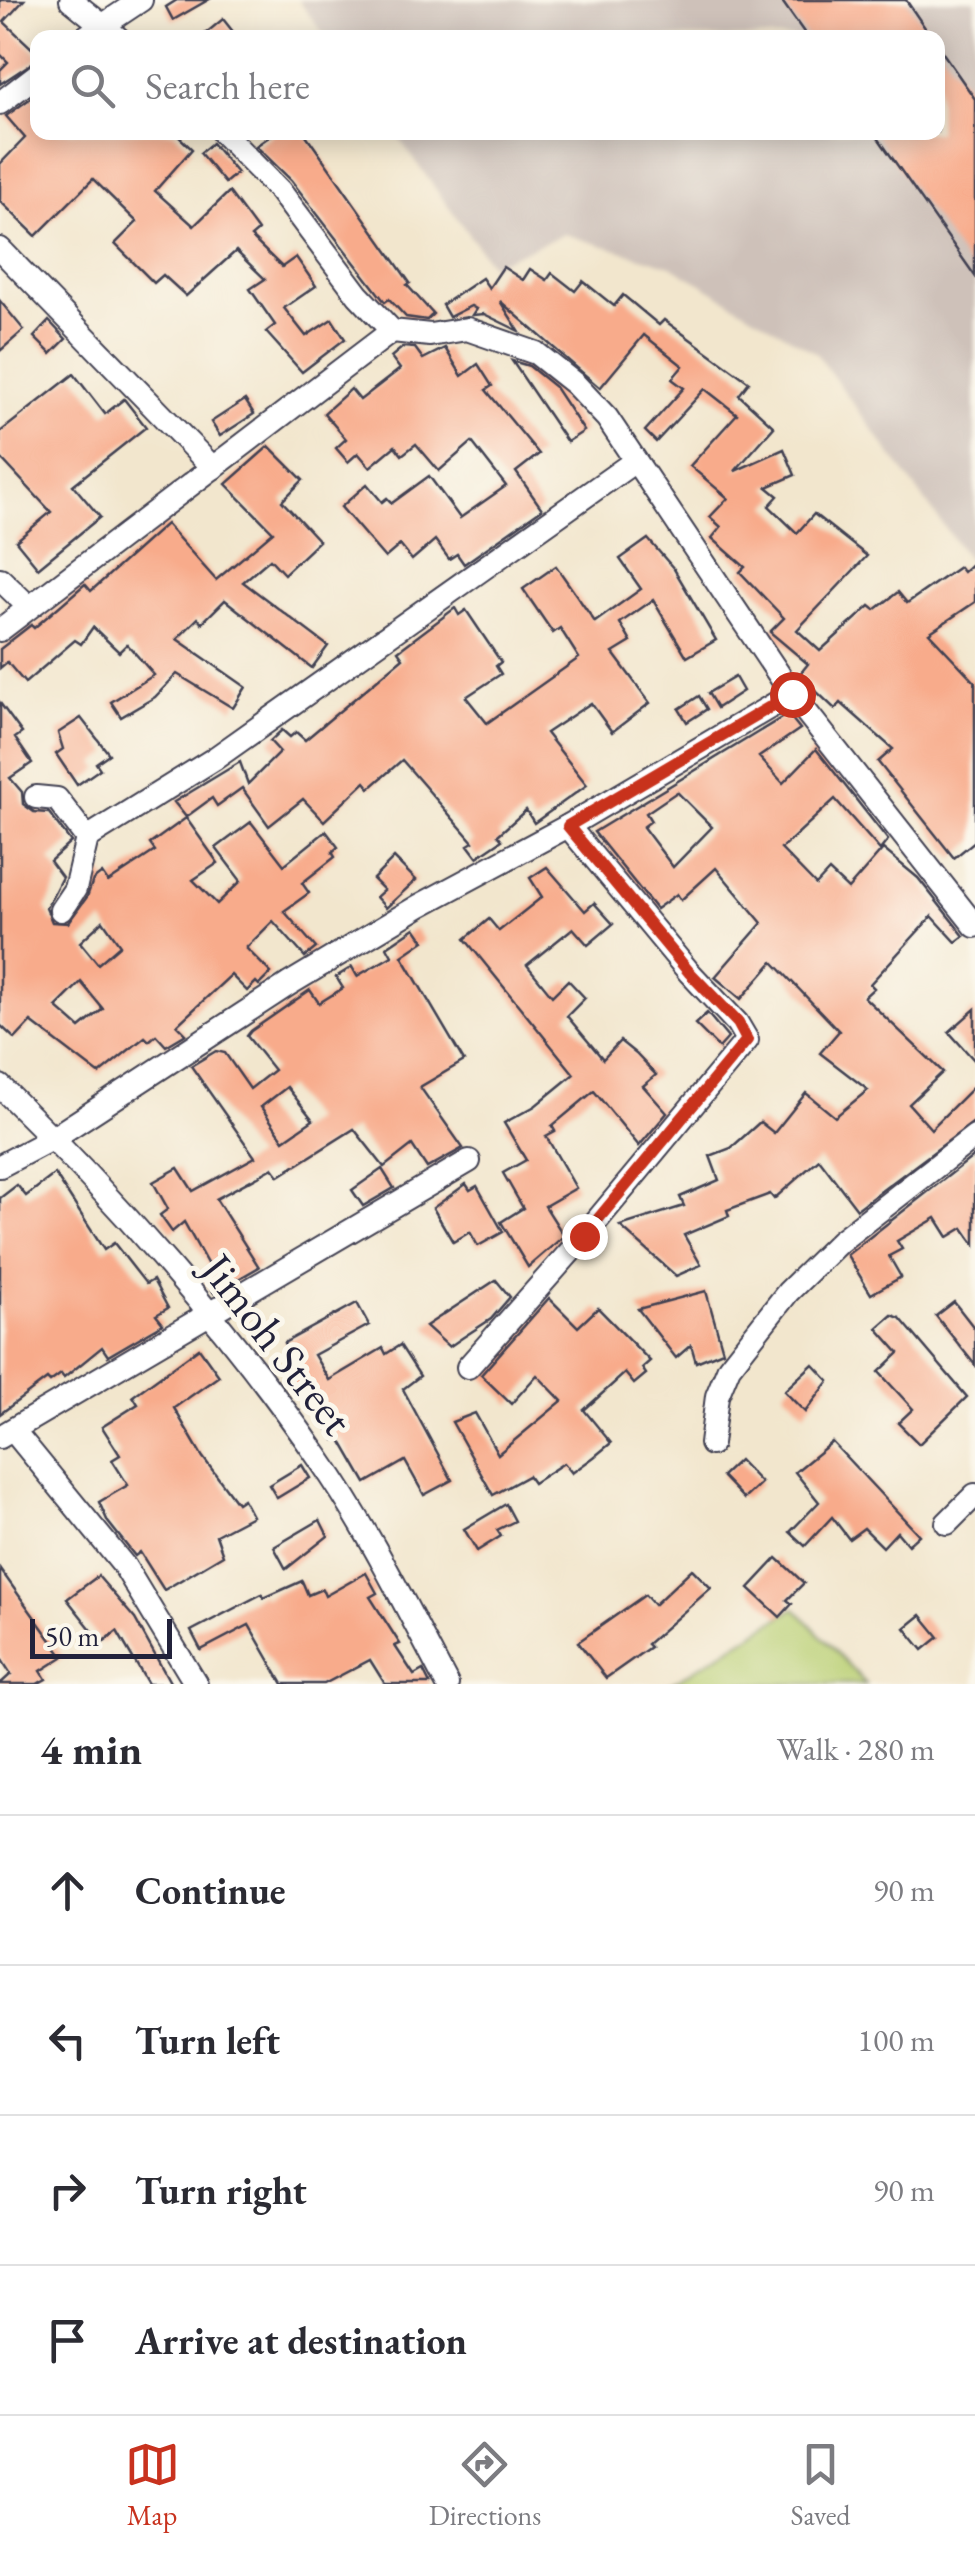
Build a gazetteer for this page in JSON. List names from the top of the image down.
{
  "streets": {
    "street": ["Jimoh Street"]
  },
  "scale_bar": "50 m",
  "page": {
    "search": "Search here",
    "scale": "50 m",
    "heading": ["4 min", "Walk · 280 m"],
    "list": [
      ["Continue", "90 m"],
      ["Turn left", "100 m"],
      ["Turn right", "90 m"],
      "Arrive at destination"
    ],
    "nav": ["Map", "Directions", "Saved"]
  }
}
